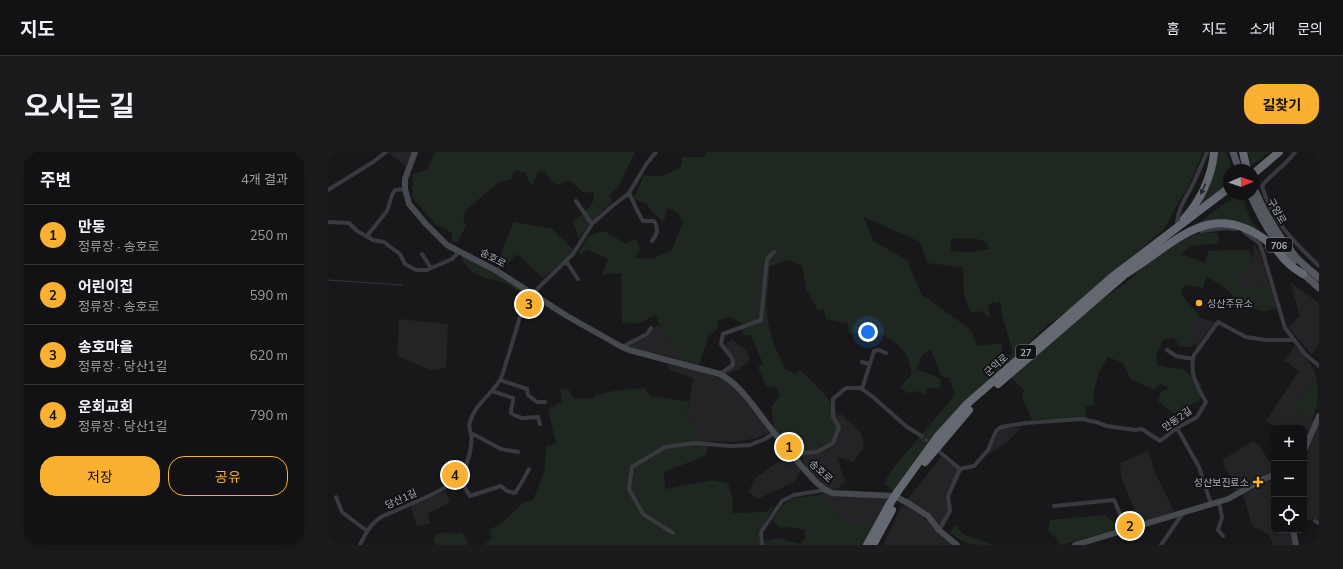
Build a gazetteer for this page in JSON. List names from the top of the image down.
{
  "streets": {
    "highway": ["27", "군익로"],
    "main road": ["구암로", "706", "송호로"],
    "street": ["만동2길", "당산1길"]
  },
  "crossings": [
    ["27", "군익로"]
  ],
  "places": {
    "other": ["성산주유소"],
    "health": ["성산보진료소"]
  },
  "north": "right",
  "page": {
    "header": "지도",
    "nav": [
      "홈",
      "지도",
      "소개",
      "문의"
    ],
    "title": "오시는 길",
    "buttons": [
      "길찾기",
      ["저장", "공유"]
    ],
    "heading": ["주변", "4개 결과"],
    "list": [
      {
        "mark": "1",
        "name": "만동",
        "note": "정류장 · 송호로",
        "value": "250 m"
      },
      {
        "mark": "2",
        "name": "어린이집",
        "note": "정류장 · 송호로",
        "value": "590 m"
      },
      {
        "mark": "3",
        "name": "송호마을",
        "note": "정류장 · 당산1길",
        "value": "620 m"
      },
      {
        "mark": "4",
        "name": "운회교회",
        "note": "정류장 · 당산1길",
        "value": "790 m"
      }
    ],
    "pins": [
      "3",
      "1",
      "4",
      "2"
    ],
    "map_buttons": ["+", "−"]
  }
}
